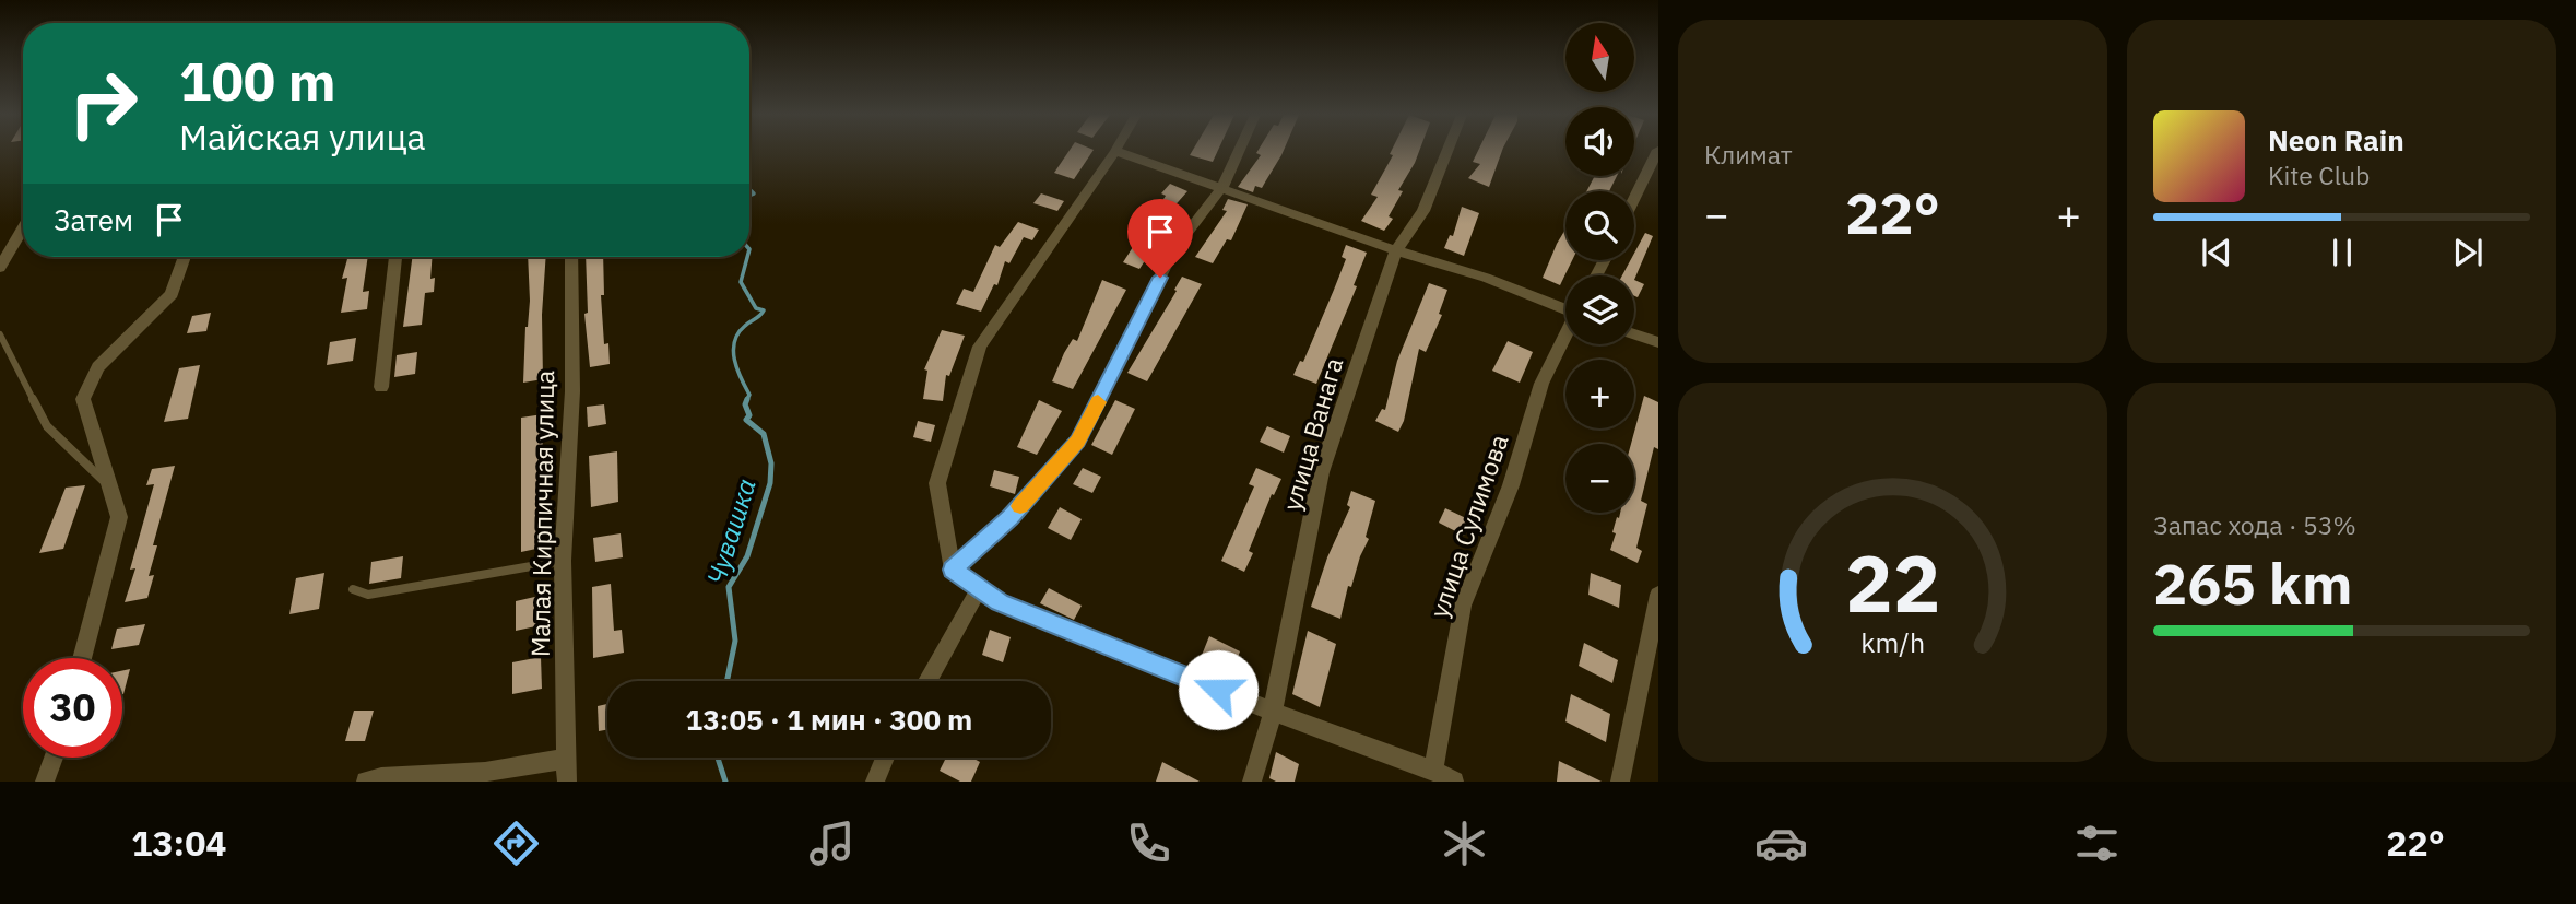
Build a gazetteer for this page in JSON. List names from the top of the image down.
{
  "streets": {
    "street": ["улица Ванага", "Малая Кирпичная улица", "улица Сулимова"]
  },
  "water": ["Чувашка"],
  "north": "top",
  "page": {
    "tile": [
      "Климат",
      ["Запас хода · 53%", "265 km"]
    ],
    "map_buttons": ["+", "−"],
    "turn": ["100 m", "Майская улица"],
    "song": ["Neon Rain", "Kite Club"],
    "heat": ["−", "22°", "+"],
    "then": "Затем",
    "limit": "30",
    "trip": "13:05 · 1 мин · 300 m",
    "tabs": ["13:04", "22°"],
    "gauge": ["22", "km/h"]
  }
}
